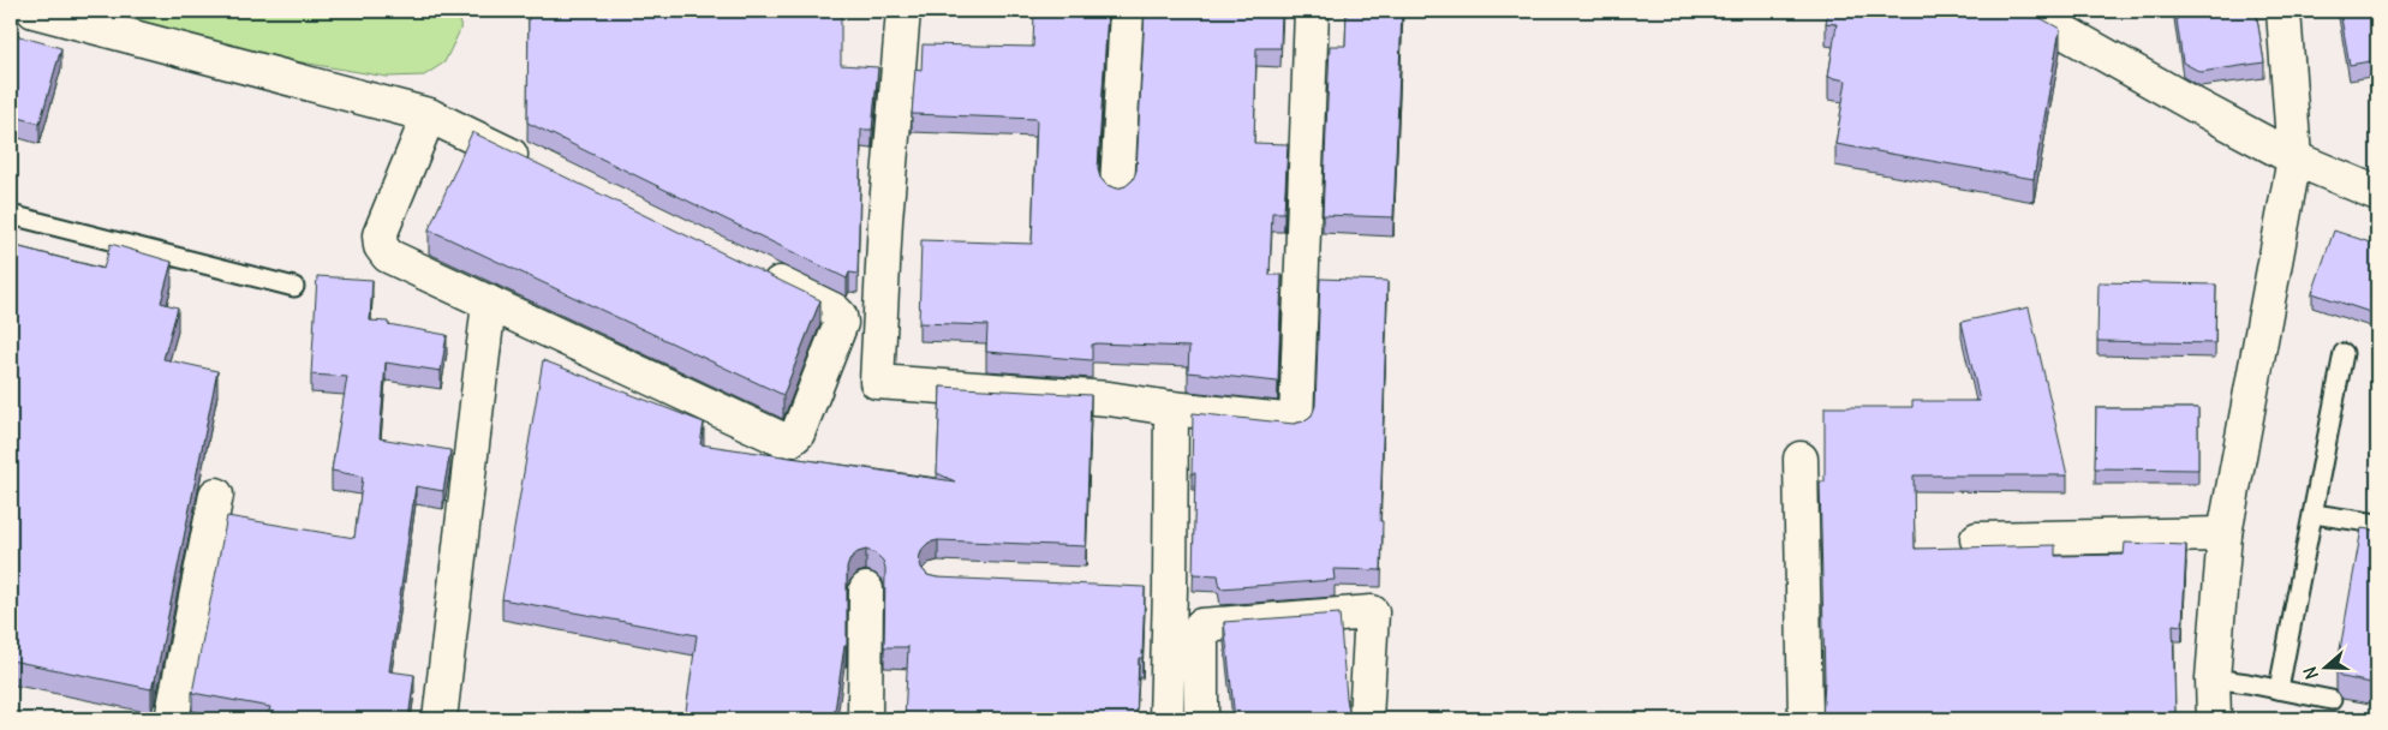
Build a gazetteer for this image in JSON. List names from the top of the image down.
{
  "north": "left"
}
